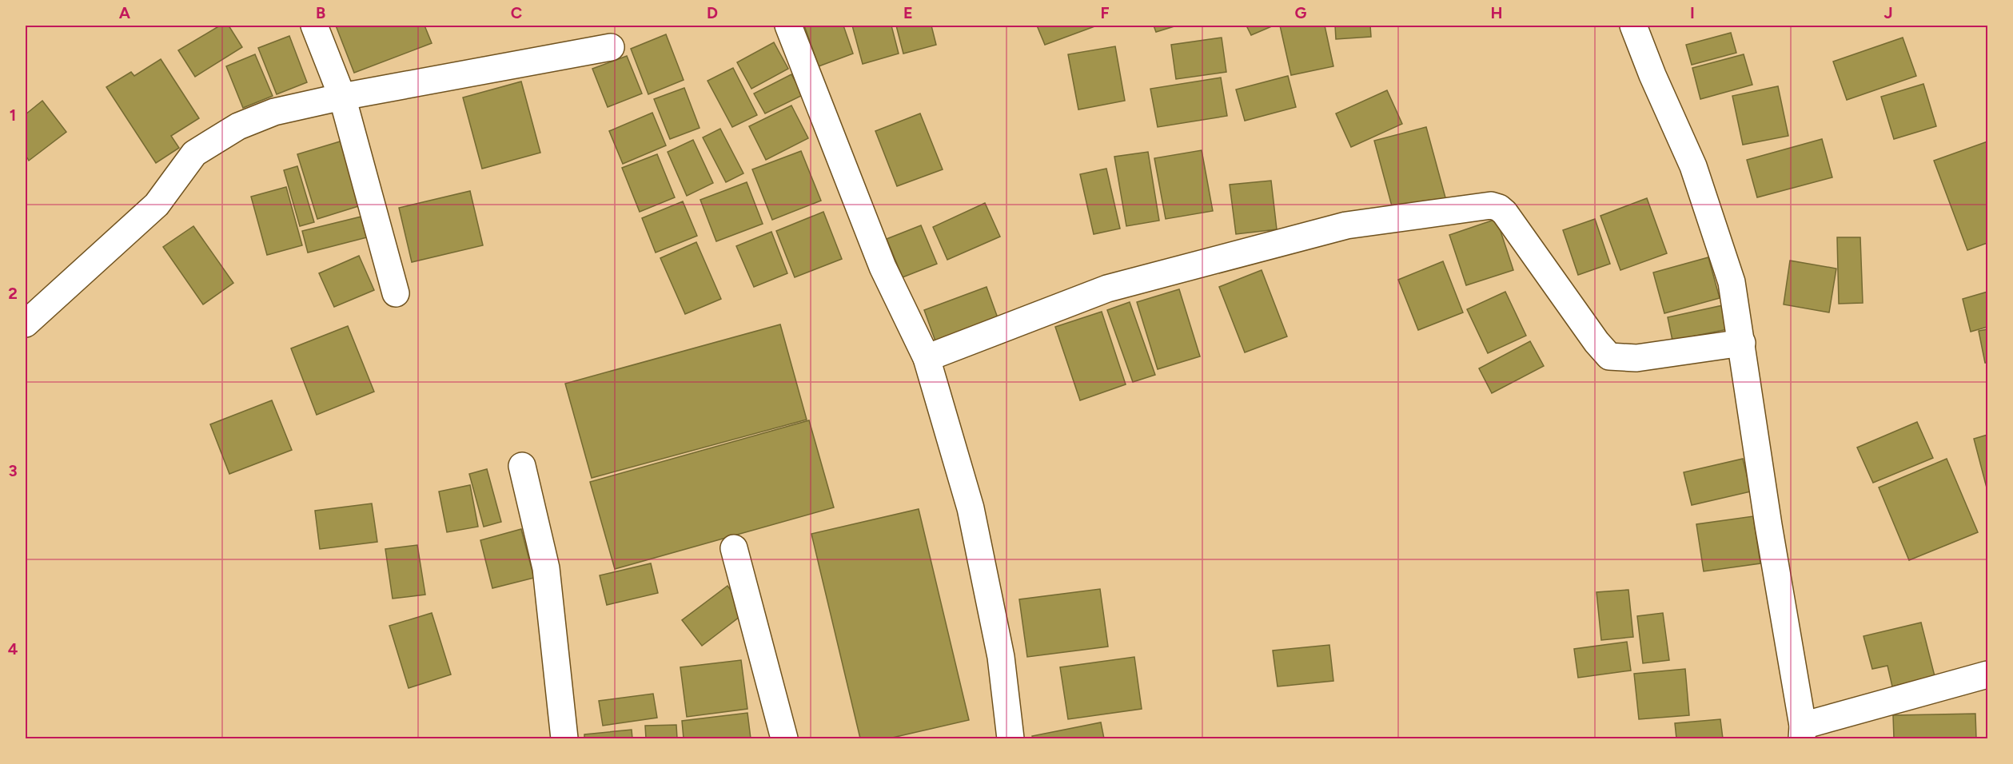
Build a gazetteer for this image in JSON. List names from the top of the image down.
{
  "grid": {
    "columns": [
      "A",
      "B",
      "C",
      "D",
      "E",
      "F",
      "G",
      "H",
      "I",
      "J"
    ],
    "rows": [
      "1",
      "2",
      "3",
      "4"
    ]
  }
}
